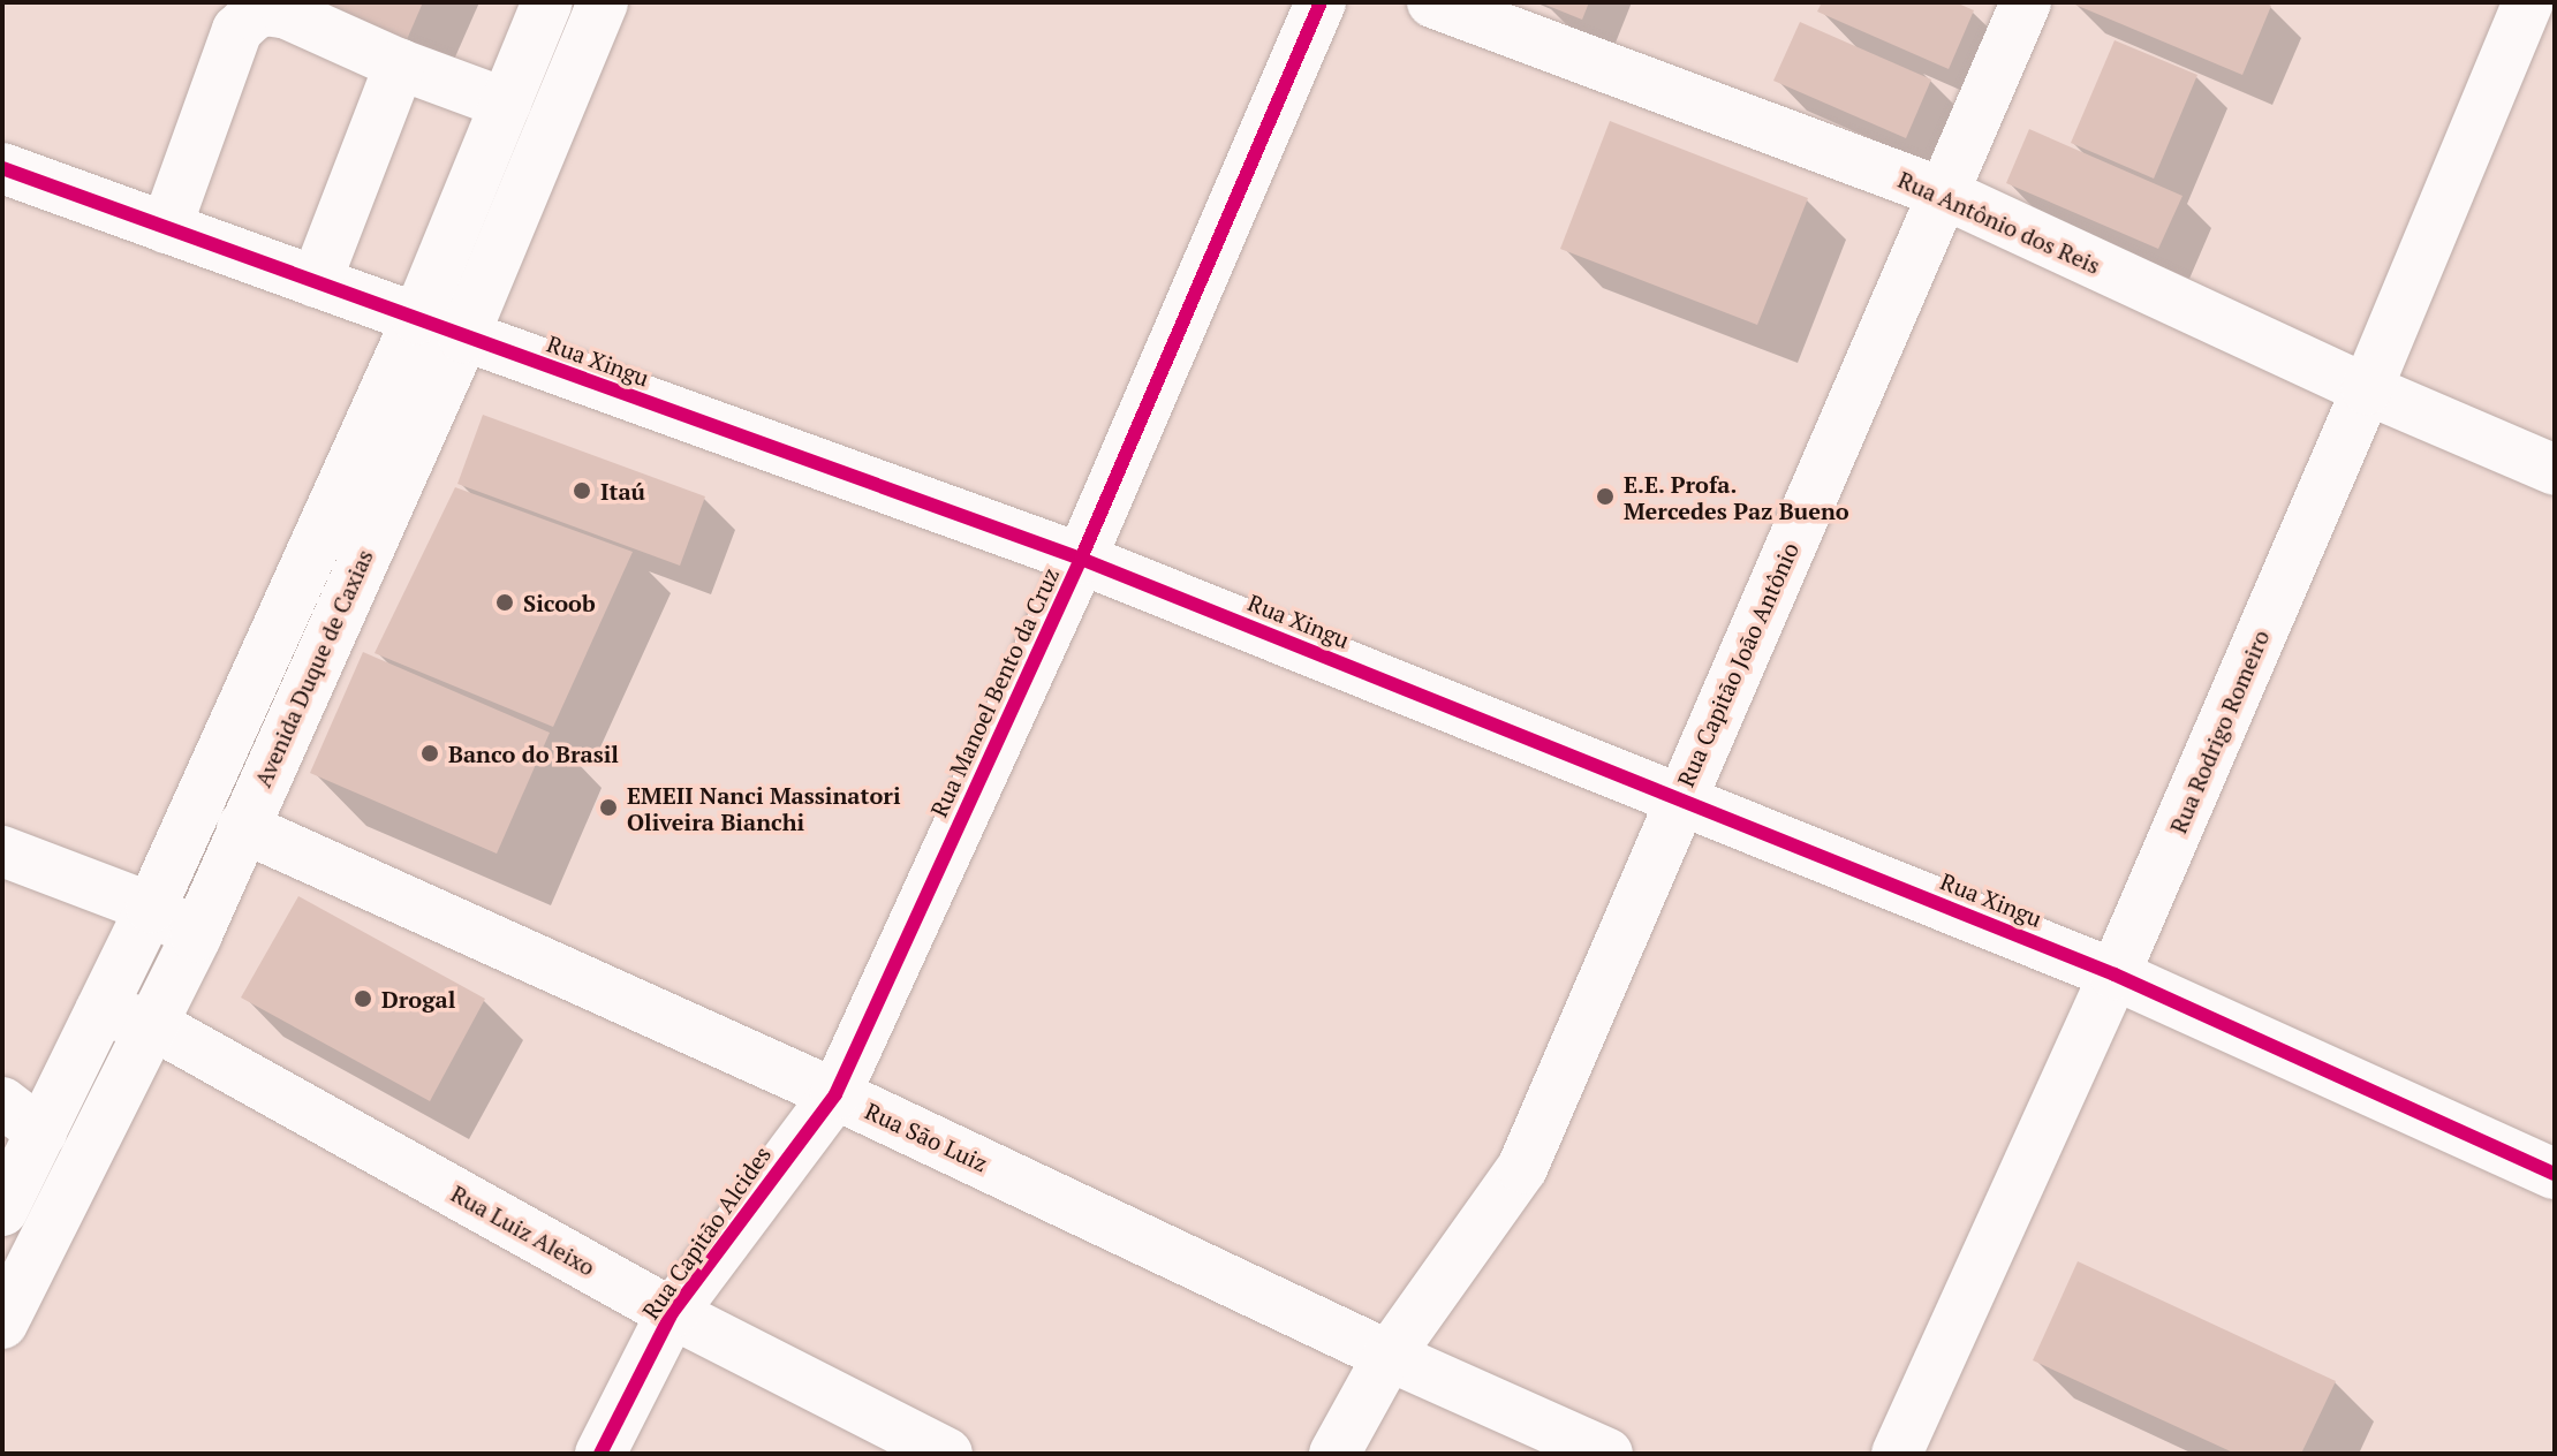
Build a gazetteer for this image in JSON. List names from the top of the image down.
{
  "streets": {
    "street": [
      "Rua Antônio dos Reis",
      "Rua Xingu",
      "Rua Capitão João Antônio",
      "Avenida Duque de Caxias",
      "Rua Manoel Bento da Cruz",
      "Rua Rodrigo Romeiro",
      "Rua São Luiz",
      "Rua Luiz Aleixo",
      "Rua Capitão Alcides"
    ]
  },
  "crossings": [
    ["Rua Antônio dos Reis", "Rua Capitão João Antônio"],
    ["Rua Antônio dos Reis", "Rua Rodrigo Romeiro"],
    ["Rua Xingu", "Rua Capitão João Antônio"],
    ["Rua Xingu", "Avenida Duque de Caxias"],
    ["Rua Xingu", "Rua Manoel Bento da Cruz"],
    ["Rua Xingu", "Rua Rodrigo Romeiro"],
    ["Rua Capitão João Antônio", "Rua São Luiz"],
    ["Avenida Duque de Caxias", "Rua São Luiz"],
    ["Avenida Duque de Caxias", "Rua Luiz Aleixo"],
    ["Rua Manoel Bento da Cruz", "Rua São Luiz"],
    ["Rua Manoel Bento da Cruz", "Rua Capitão Alcides"],
    ["Rua São Luiz", "Rua Capitão Alcides"],
    ["Rua Luiz Aleixo", "Rua Capitão Alcides"]
  ],
  "places": [
    "Itaú",
    "E.E. Profa. Mercedes Paz Bueno",
    "Sicoob",
    "Banco do Brasil",
    "EMEII Nanci Massinatori Oliveira Bianchi",
    "Drogal"
  ]
}
